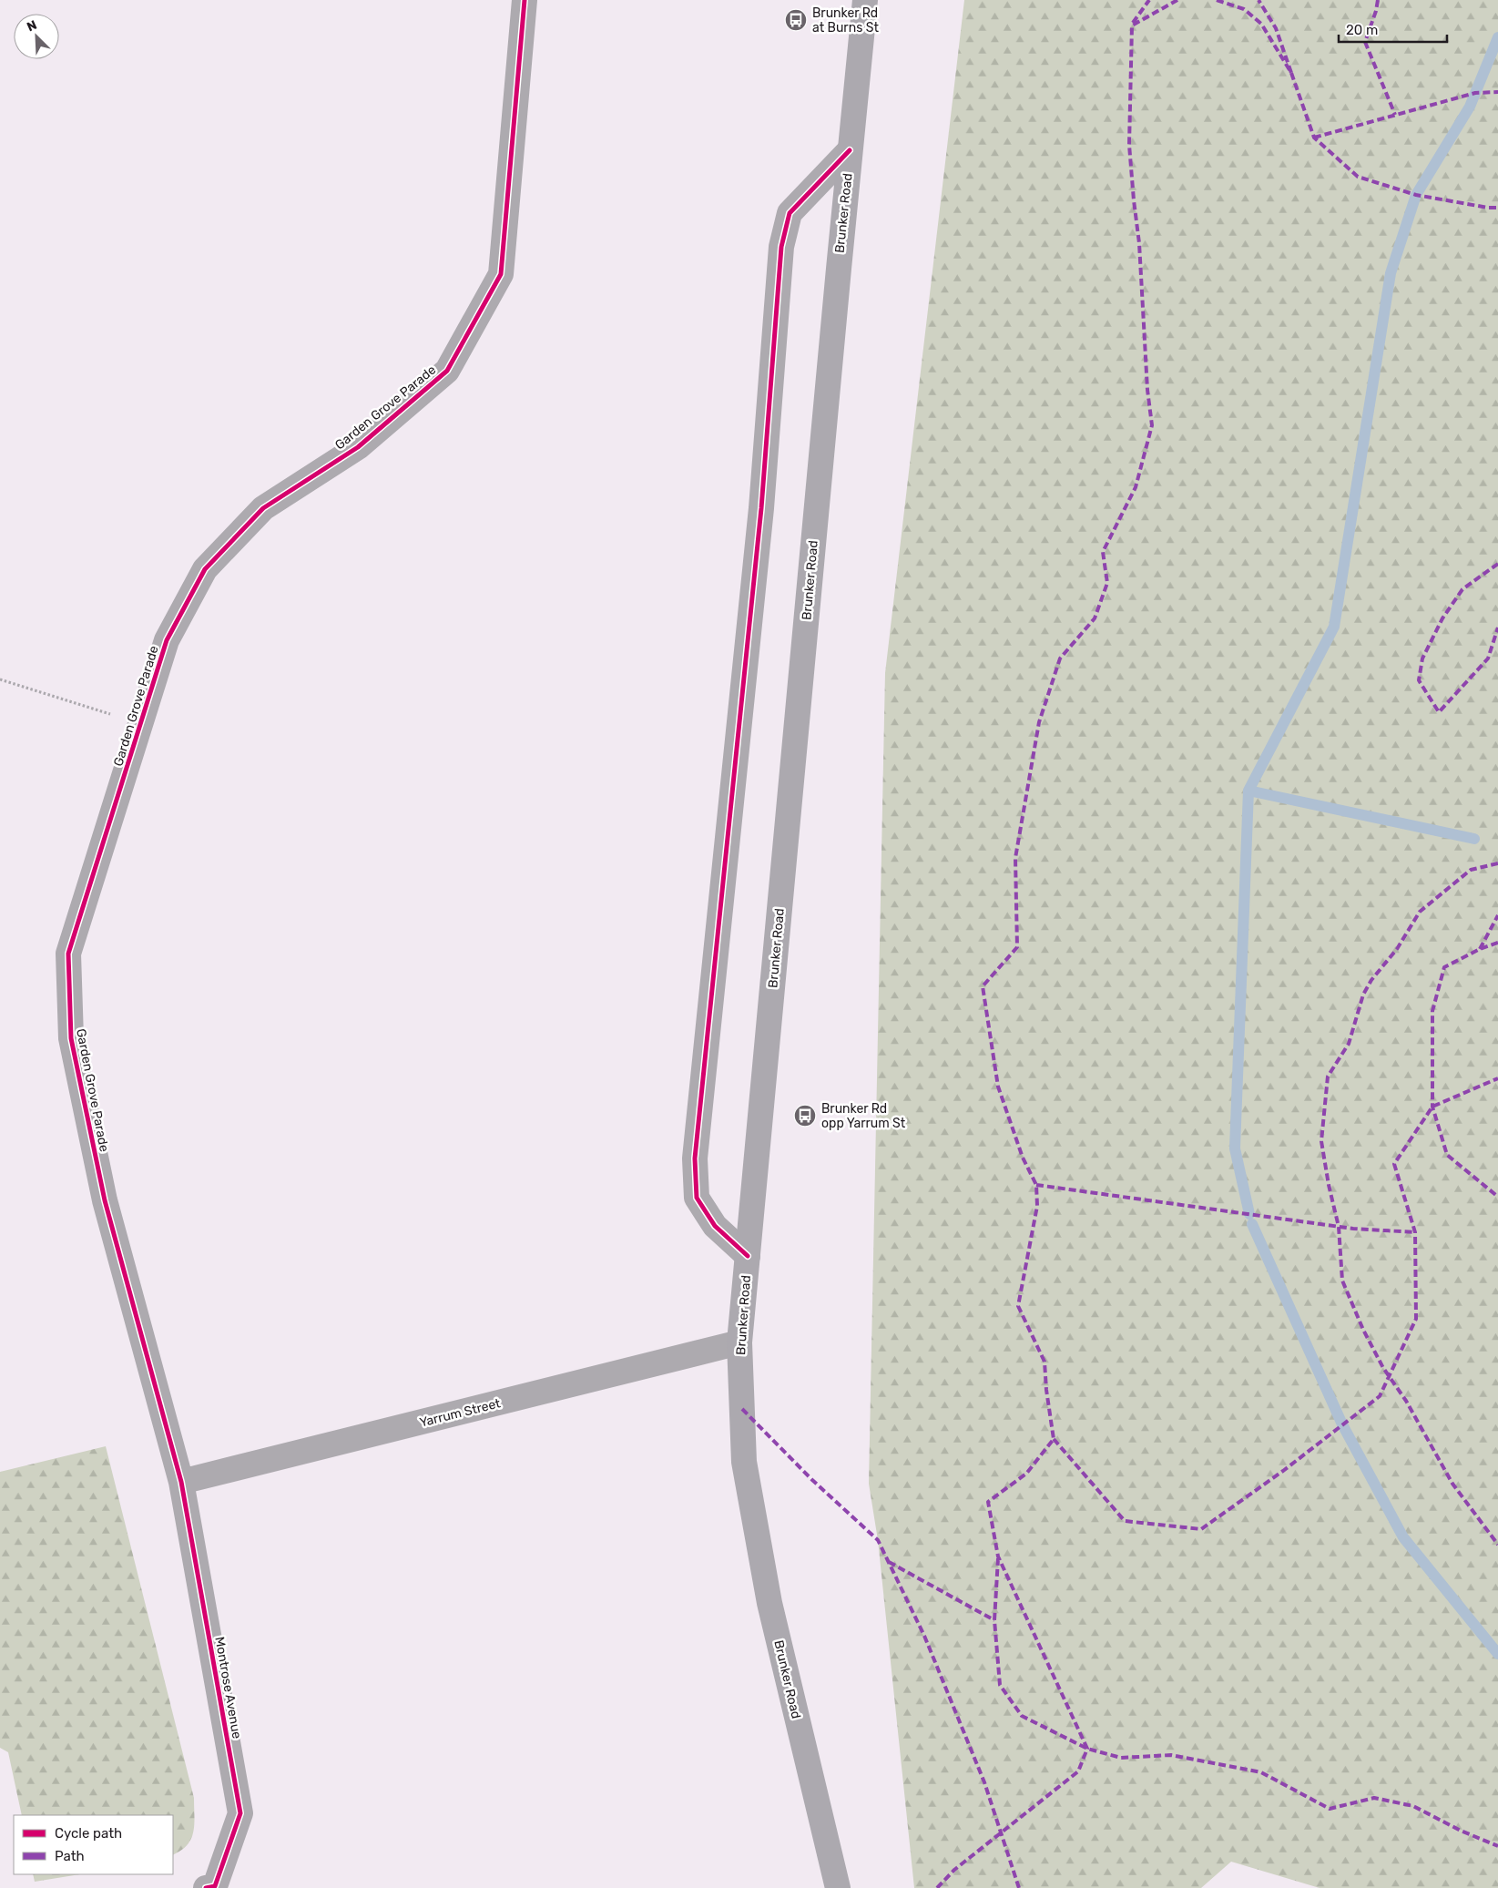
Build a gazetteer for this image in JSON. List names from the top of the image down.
{
  "streets": {
    "main road": ["Brunker Road"],
    "street": ["Garden Grove Parade", "Yarrum Street", "Montrose Avenue"]
  },
  "crossings": [
    ["Brunker Road", "Yarrum Street"],
    ["Garden Grove Parade", "Yarrum Street"],
    ["Garden Grove Parade", "Montrose Avenue"],
    ["Yarrum Street", "Montrose Avenue"]
  ],
  "places": {
    "bus stop": ["Brunker Rd at Burns St", "Brunker Rd opp Yarrum St"]
  },
  "legend": ["Cycle path", "Path"],
  "scale_bar": "20 m",
  "north": "top left"
}
